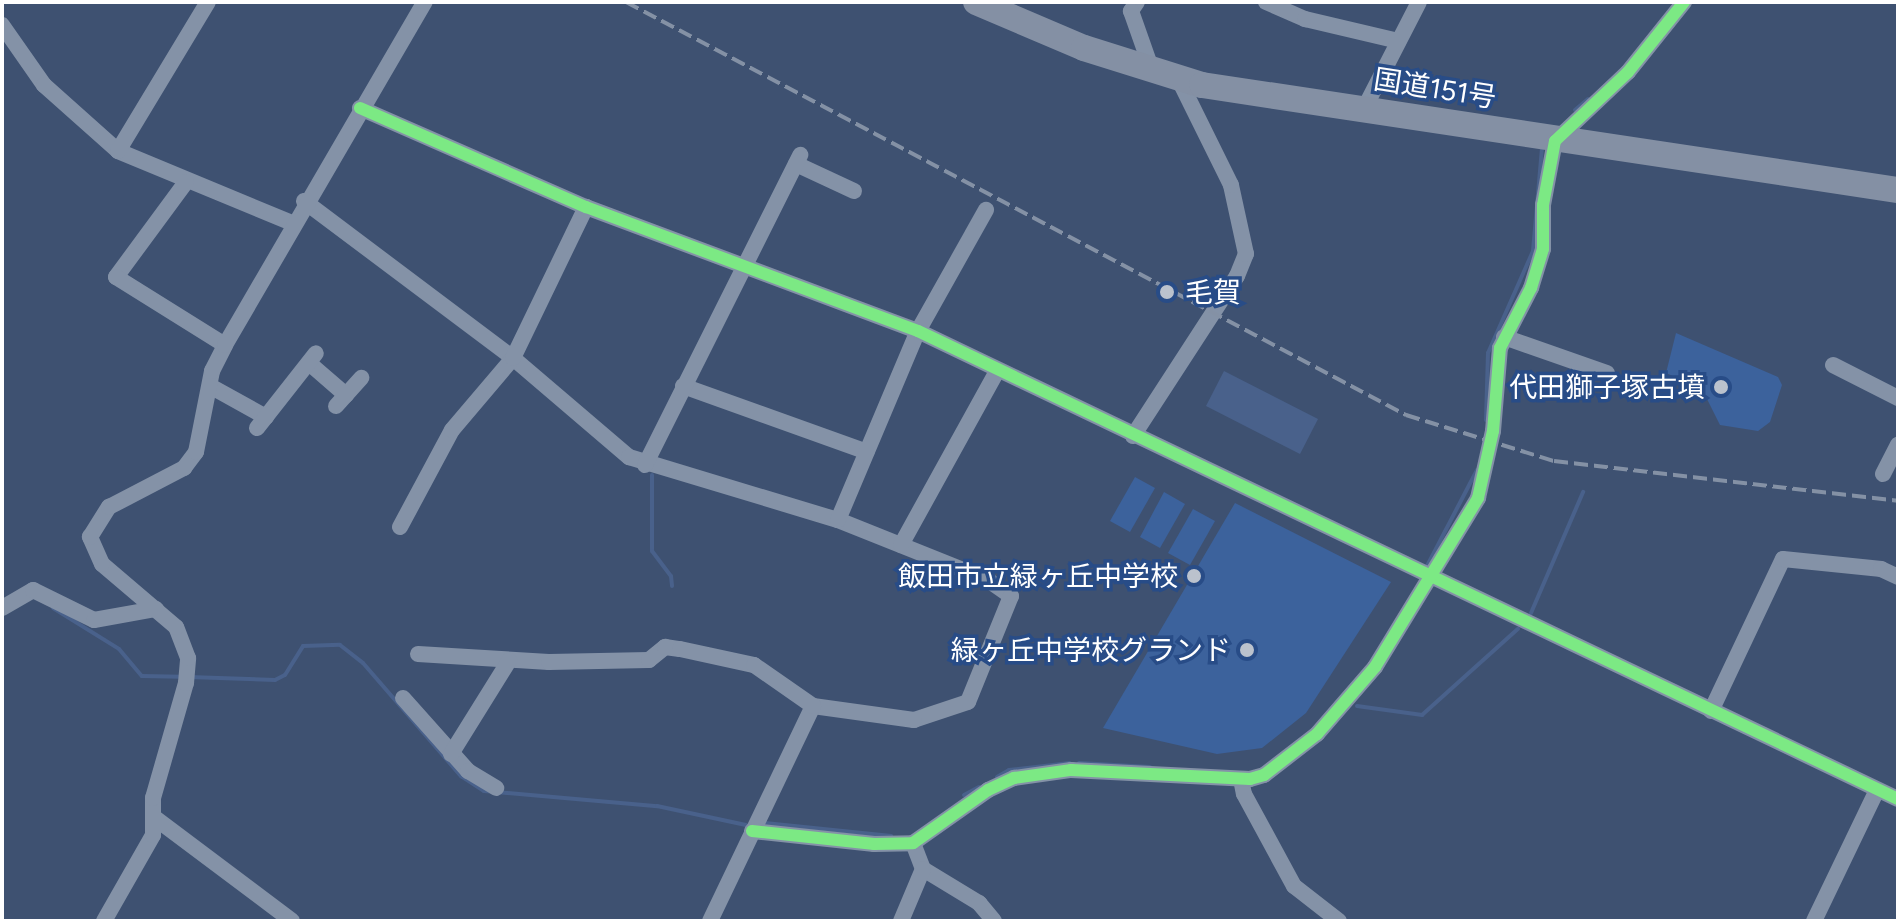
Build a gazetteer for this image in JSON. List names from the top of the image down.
{
  "streets": {
    "highway": ["国道151号"]
  },
  "places": [
    "毛賀",
    "代田獅子塚古墳",
    "飯田市立緑ヶ丘中学校",
    "緑ヶ丘中学校グランド"
  ]
}
